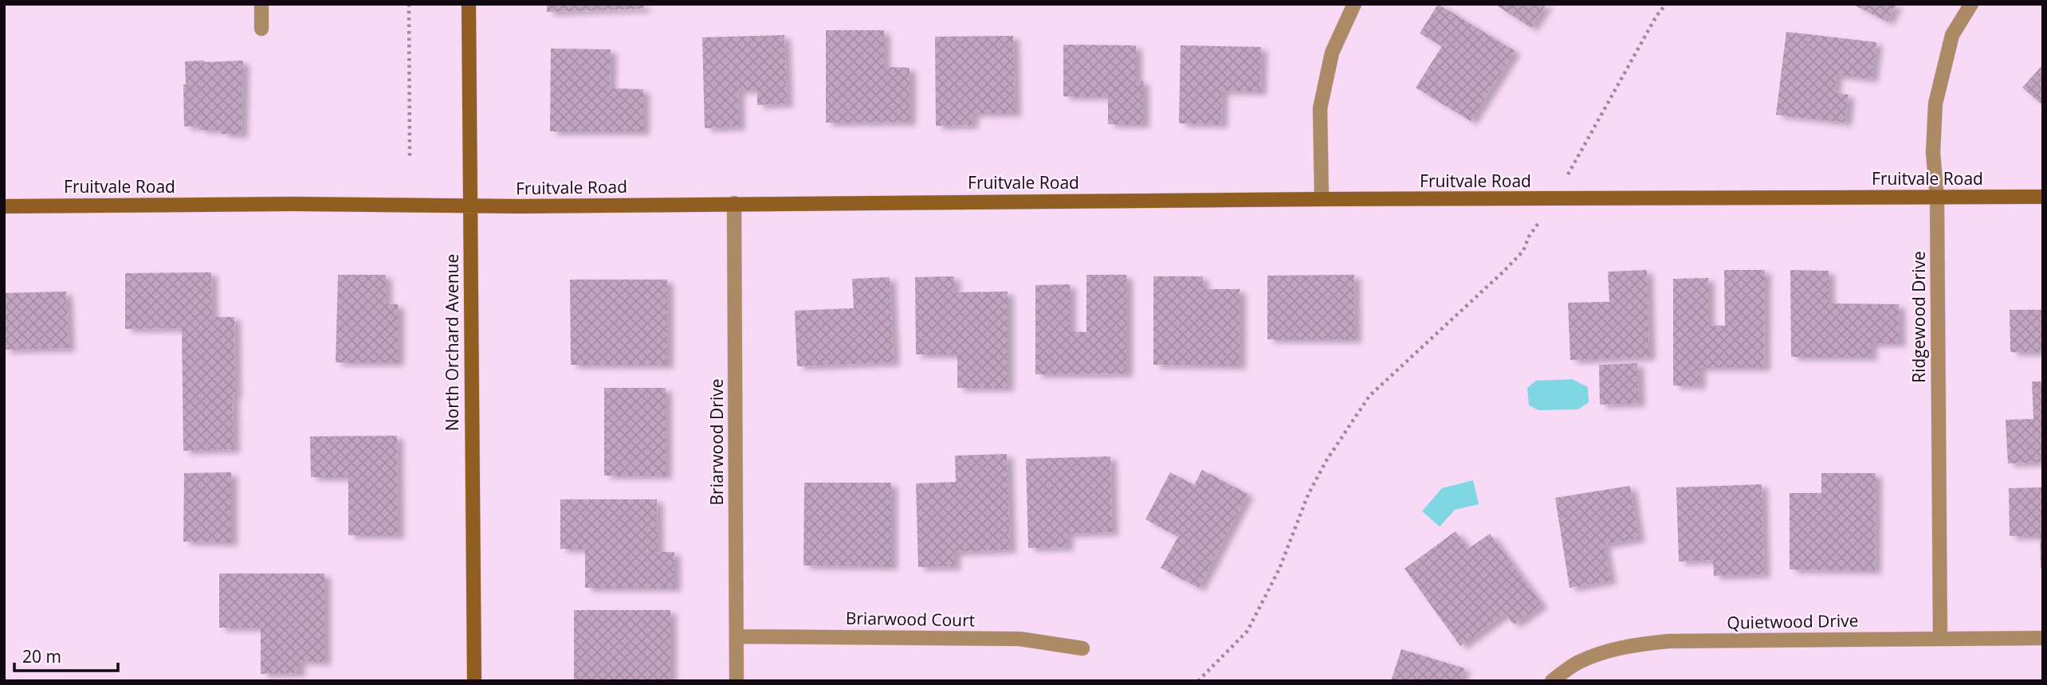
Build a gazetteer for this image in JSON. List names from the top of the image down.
{
  "streets": {
    "street": [
      "Fruitvale Road",
      "Ridgewood Drive",
      "North Orchard Avenue",
      "Briarwood Drive",
      "Briarwood Court",
      "Quietwood Drive"
    ]
  },
  "crossings": [
    ["Fruitvale Road", "Ridgewood Drive"],
    ["Fruitvale Road", "North Orchard Avenue"],
    ["Fruitvale Road", "Briarwood Drive"],
    ["Ridgewood Drive", "Quietwood Drive"],
    ["Briarwood Drive", "Briarwood Court"]
  ],
  "scale_bar": "20 m"
}
